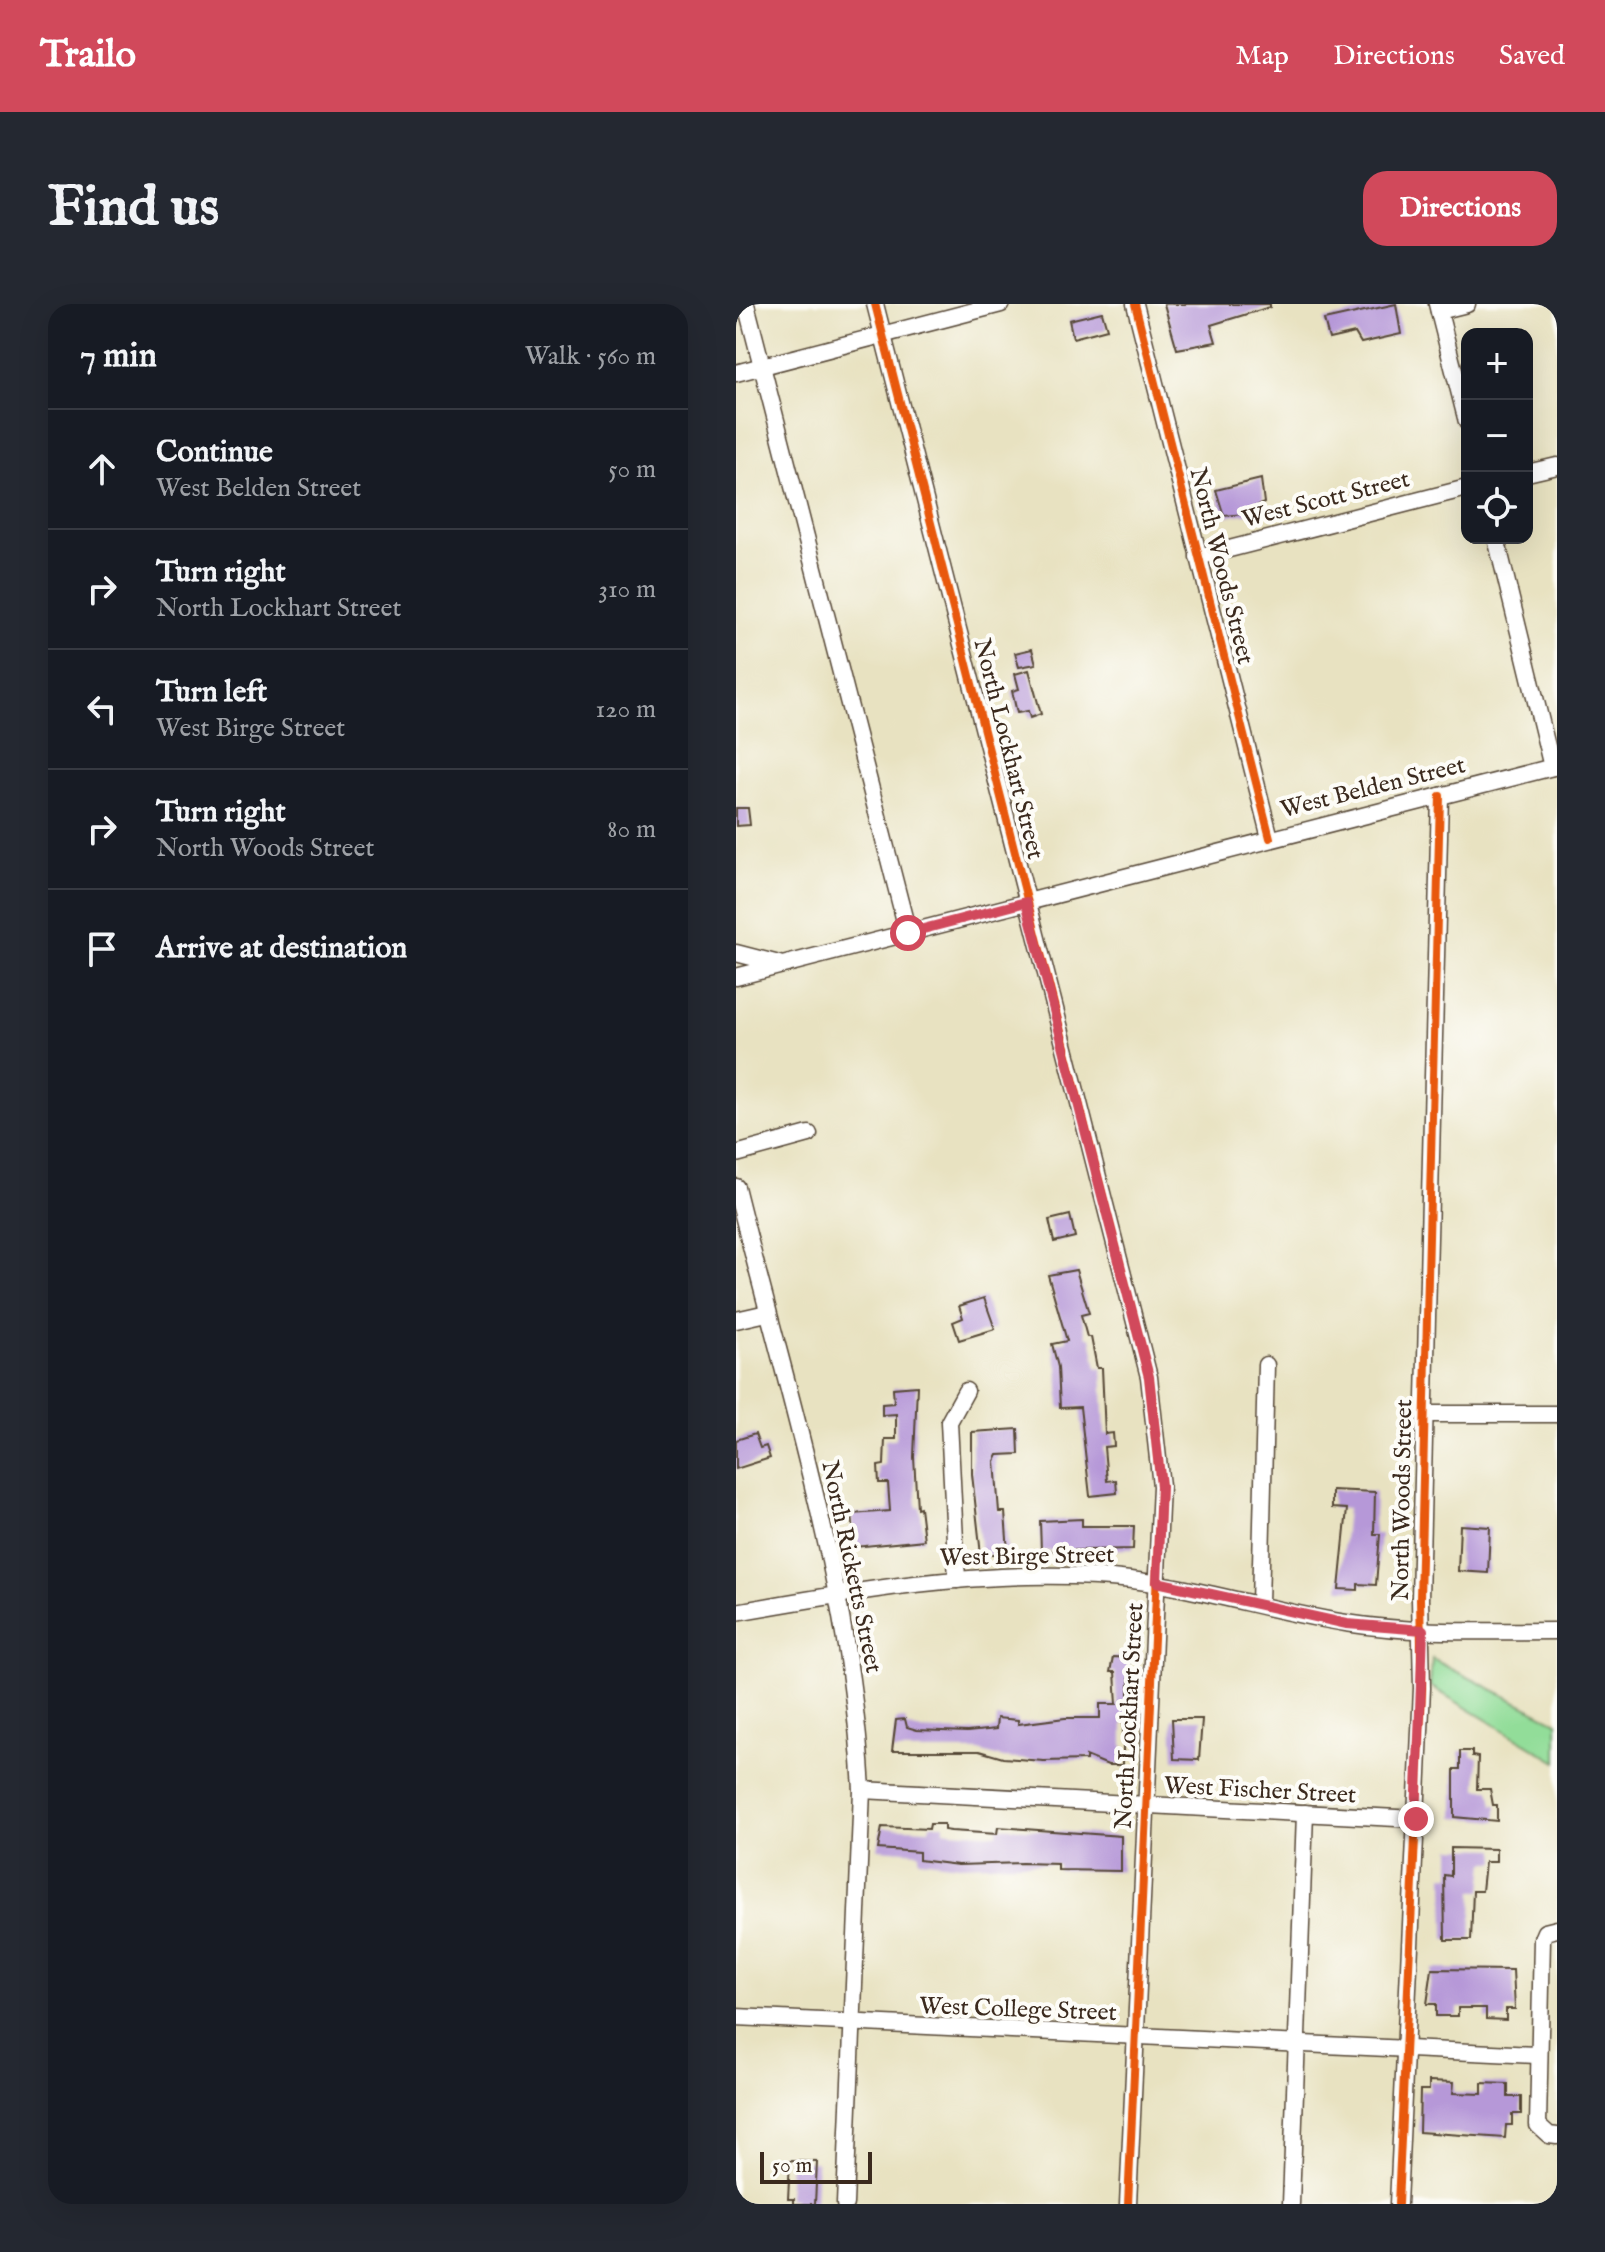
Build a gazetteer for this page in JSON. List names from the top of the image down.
{
  "streets": {
    "street": [
      "West Scott Street",
      "North Woods Street",
      "North Lockhart Street",
      "West Belden Street",
      "West Birge Street",
      "North Ricketts Street",
      "West Fischer Street",
      "West College Street"
    ]
  },
  "crossings": [
    ["West Scott Street", "North Woods Street"],
    ["North Woods Street", "West Belden Street"],
    ["North Woods Street", "West Birge Street"],
    ["North Woods Street", "West Fischer Street"],
    ["North Woods Street", "West College Street"],
    ["North Lockhart Street", "West Belden Street"],
    ["North Lockhart Street", "West Birge Street"],
    ["North Lockhart Street", "West Fischer Street"],
    ["North Lockhart Street", "West College Street"],
    ["West Birge Street", "North Ricketts Street"],
    ["North Ricketts Street", "West Fischer Street"],
    ["North Ricketts Street", "West College Street"]
  ],
  "scale_bar": "50 m",
  "page": {
    "header": "Trailo",
    "nav": ["Map", "Directions", "Saved"],
    "buttons": "Directions",
    "title": "Find us",
    "heading": ["7 min", "Walk · 560 m"],
    "map_buttons": ["+", "−"],
    "list": [
      ["Continue", "West Belden Street", "50 m"],
      ["Turn right", "North Lockhart Street", "310 m"],
      ["Turn left", "West Birge Street", "120 m"],
      ["Turn right", "North Woods Street", "80 m"],
      "Arrive at destination"
    ],
    "scale": "50 m"
  }
}
